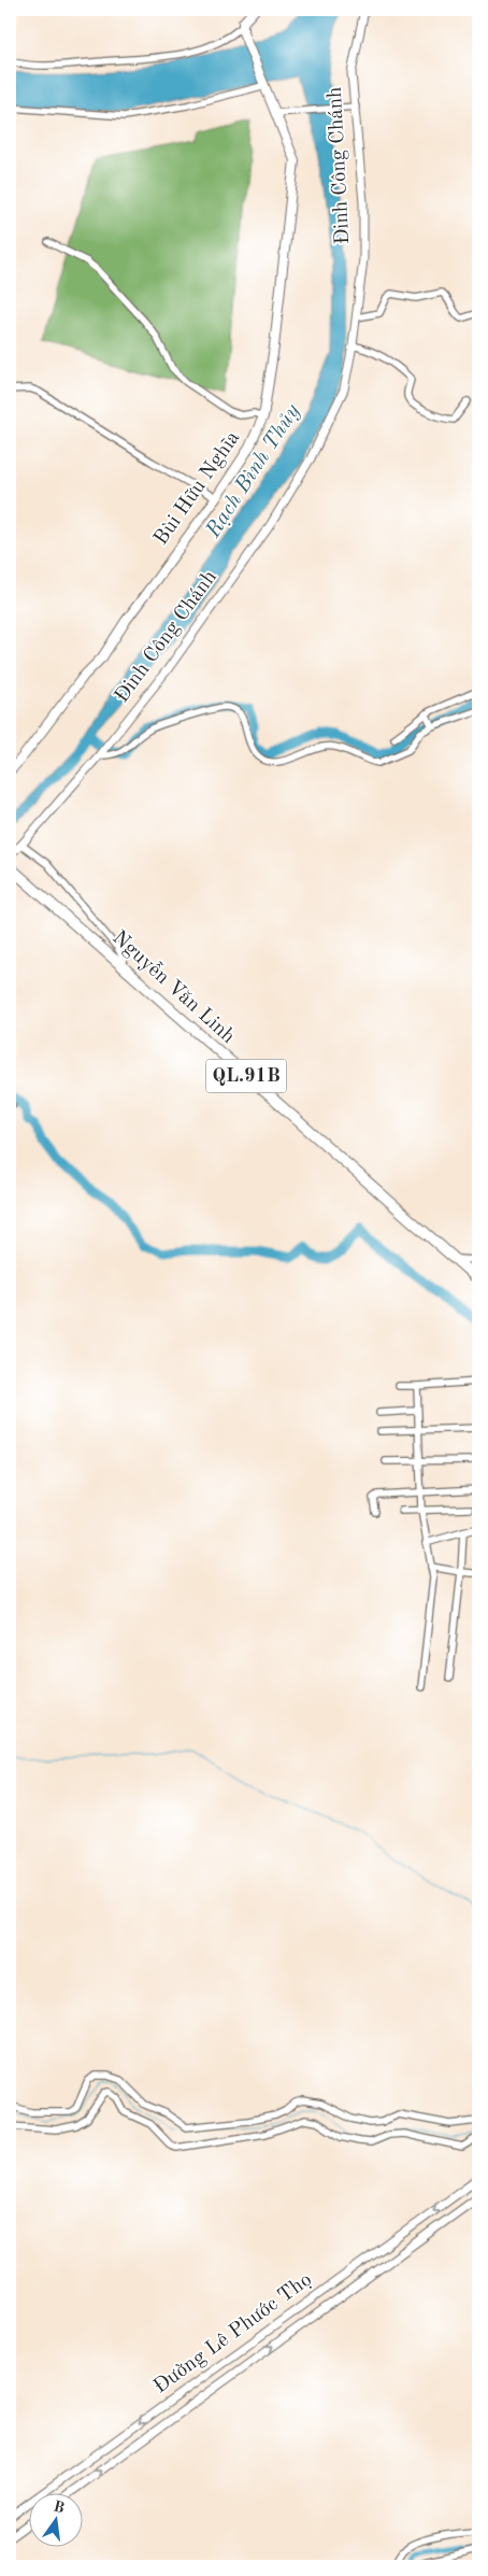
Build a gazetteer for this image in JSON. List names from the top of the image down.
{
  "streets": {
    "highway": ["Nguyễn Văn Linh", "QL.91B"],
    "main road": ["Bùi Hữu Nghĩa"],
    "street": ["Đinh Công Chánh", "Đường Lê Phước Thọ"]
  },
  "water": ["Rạch Bình Thủy"],
  "north": "top"
}
